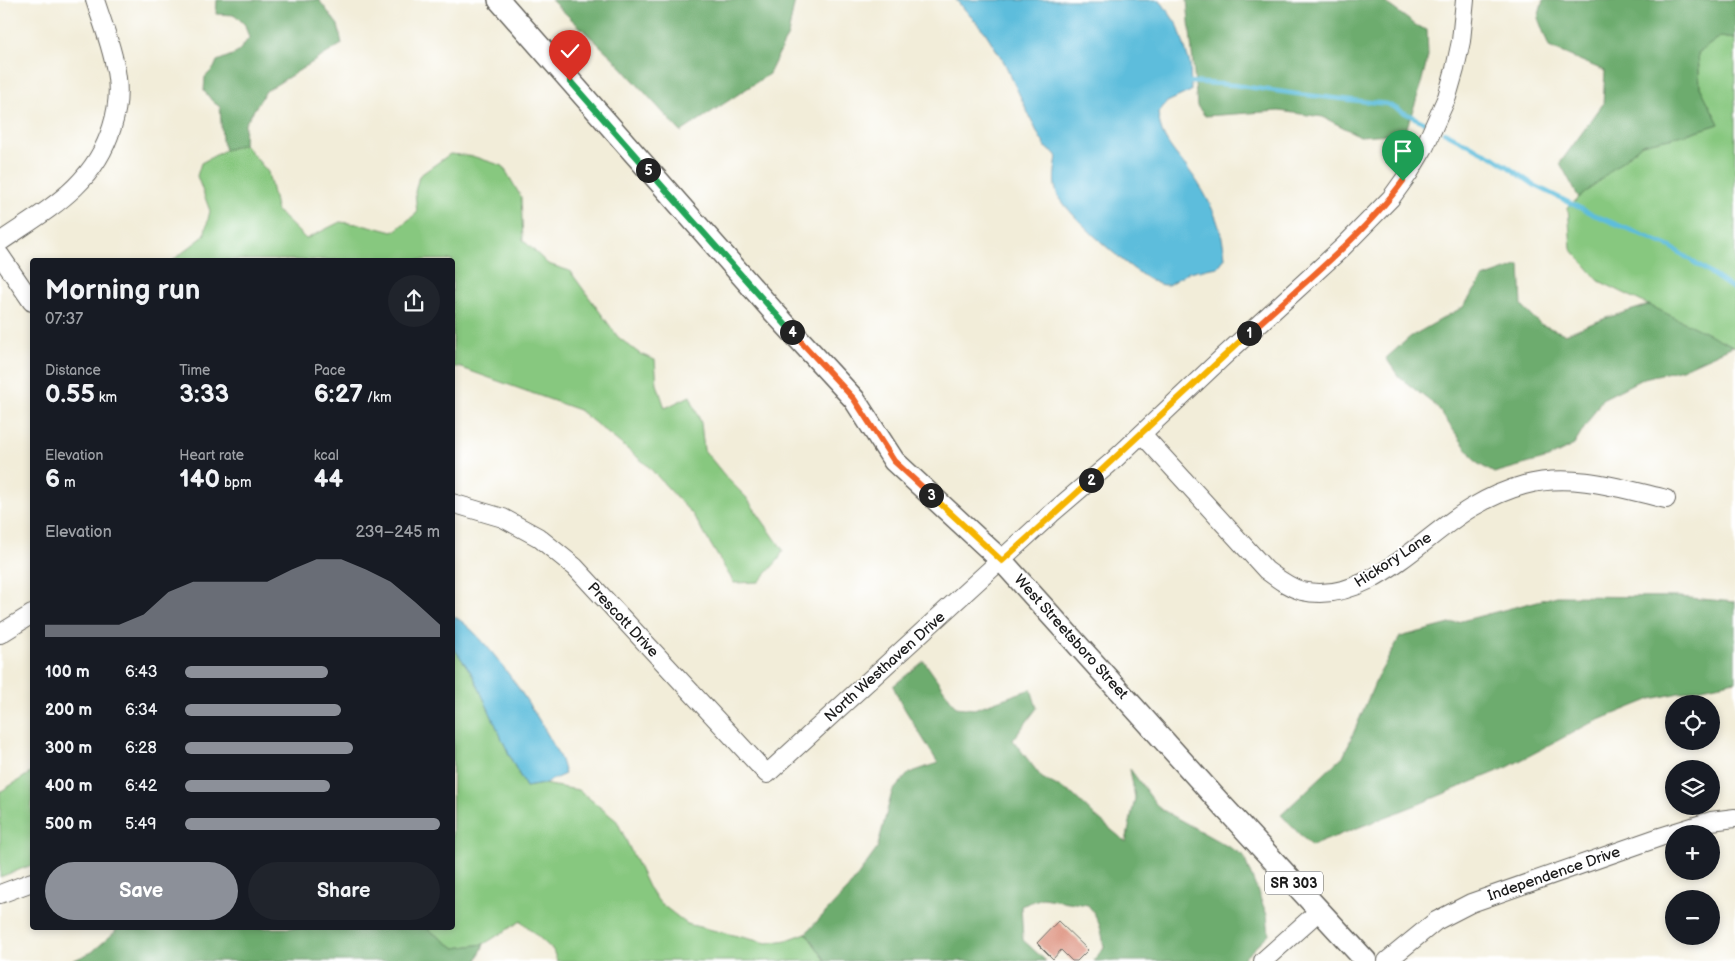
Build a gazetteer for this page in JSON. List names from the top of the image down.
{
  "streets": {
    "main road": ["West Streetsboro Street", "SR 303"],
    "street": [
      "Hickory Lane",
      "Prescott Drive",
      "North Westhaven Drive",
      "Independence Drive"
    ]
  },
  "crossings": [
    ["Hickory Lane", "North Westhaven Drive"],
    ["Prescott Drive", "North Westhaven Drive"],
    ["West Streetsboro Street", "North Westhaven Drive"]
  ],
  "page": {
    "pins": [
      "5",
      "4",
      "1",
      "2",
      "3"
    ],
    "heading": ["Morning run", "07:37"],
    "stats": [
      ["Distance", "0.55 km"],
      ["Time", "3:33"],
      ["Pace", "6:27 /km"],
      ["Elevation", "6 m"],
      ["Heart rate", "140 bpm"],
      ["kcal", "44"]
    ],
    "chart": ["Elevation", "239–245 m"],
    "list": [
      {
        "name": "100 m",
        "note": "6:43"
      },
      {
        "name": "200 m",
        "note": "6:34"
      },
      {
        "name": "300 m",
        "note": "6:28"
      },
      {
        "name": "400 m",
        "note": "6:42"
      },
      {
        "name": "500 m",
        "note": "5:49"
      }
    ],
    "map_buttons": ["+", "−"],
    "buttons": ["Save", "Share"]
  }
}
